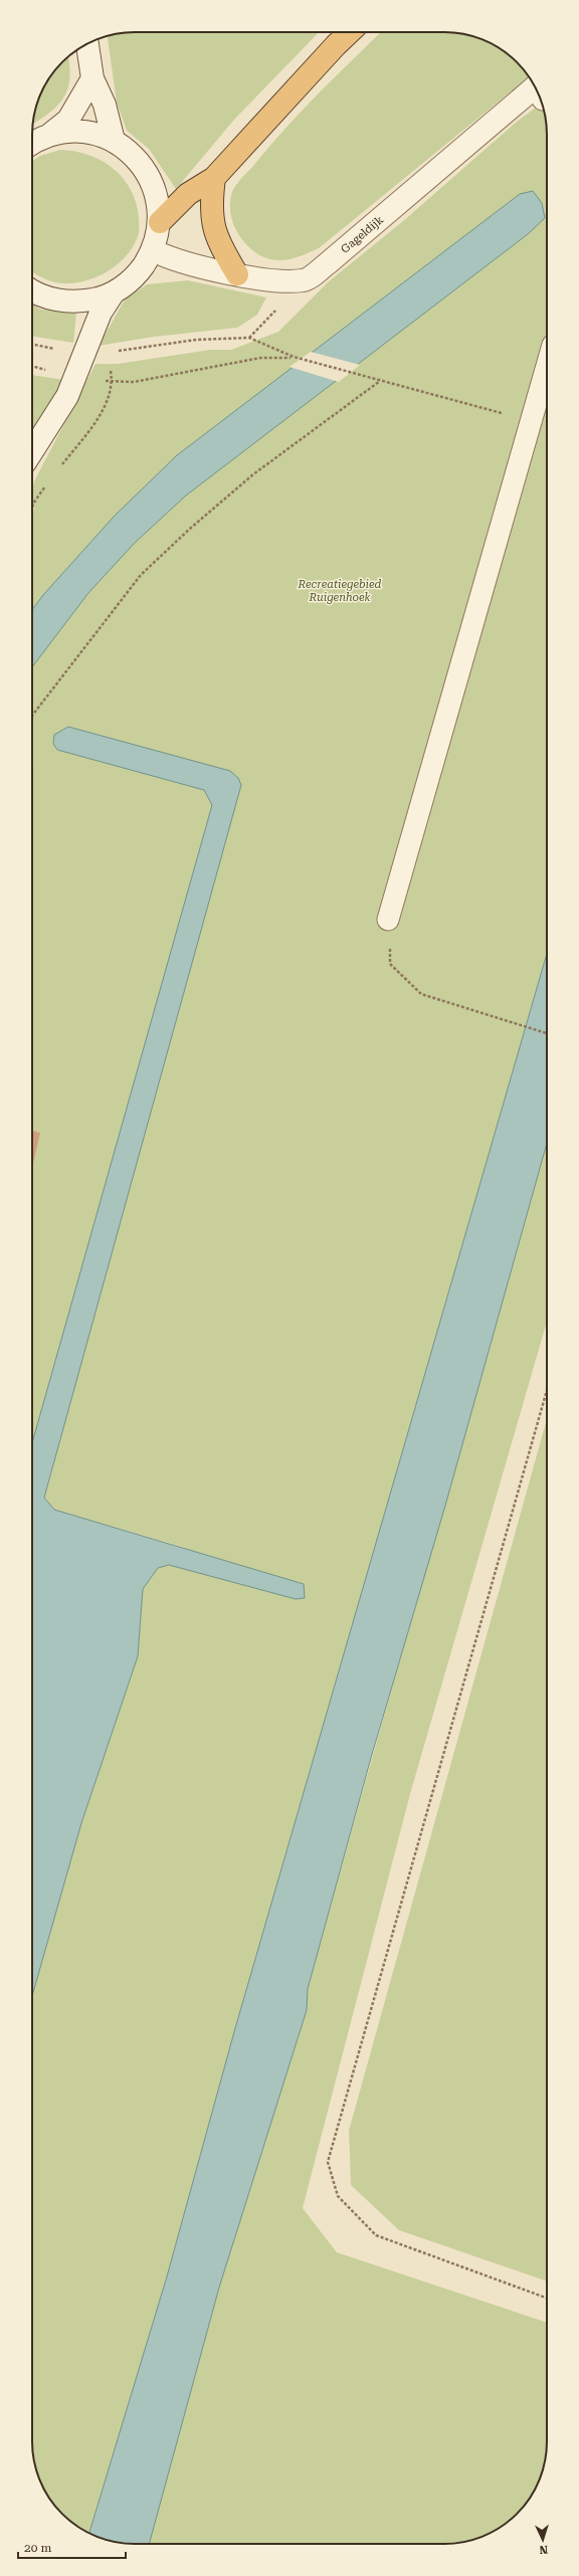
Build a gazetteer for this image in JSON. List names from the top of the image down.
{
  "streets": {
    "main road": ["Gageldijk"]
  },
  "parks": ["Recreatiegebied Ruigenhoek"],
  "scale_bar": "20 m",
  "north": "bottom"
}
